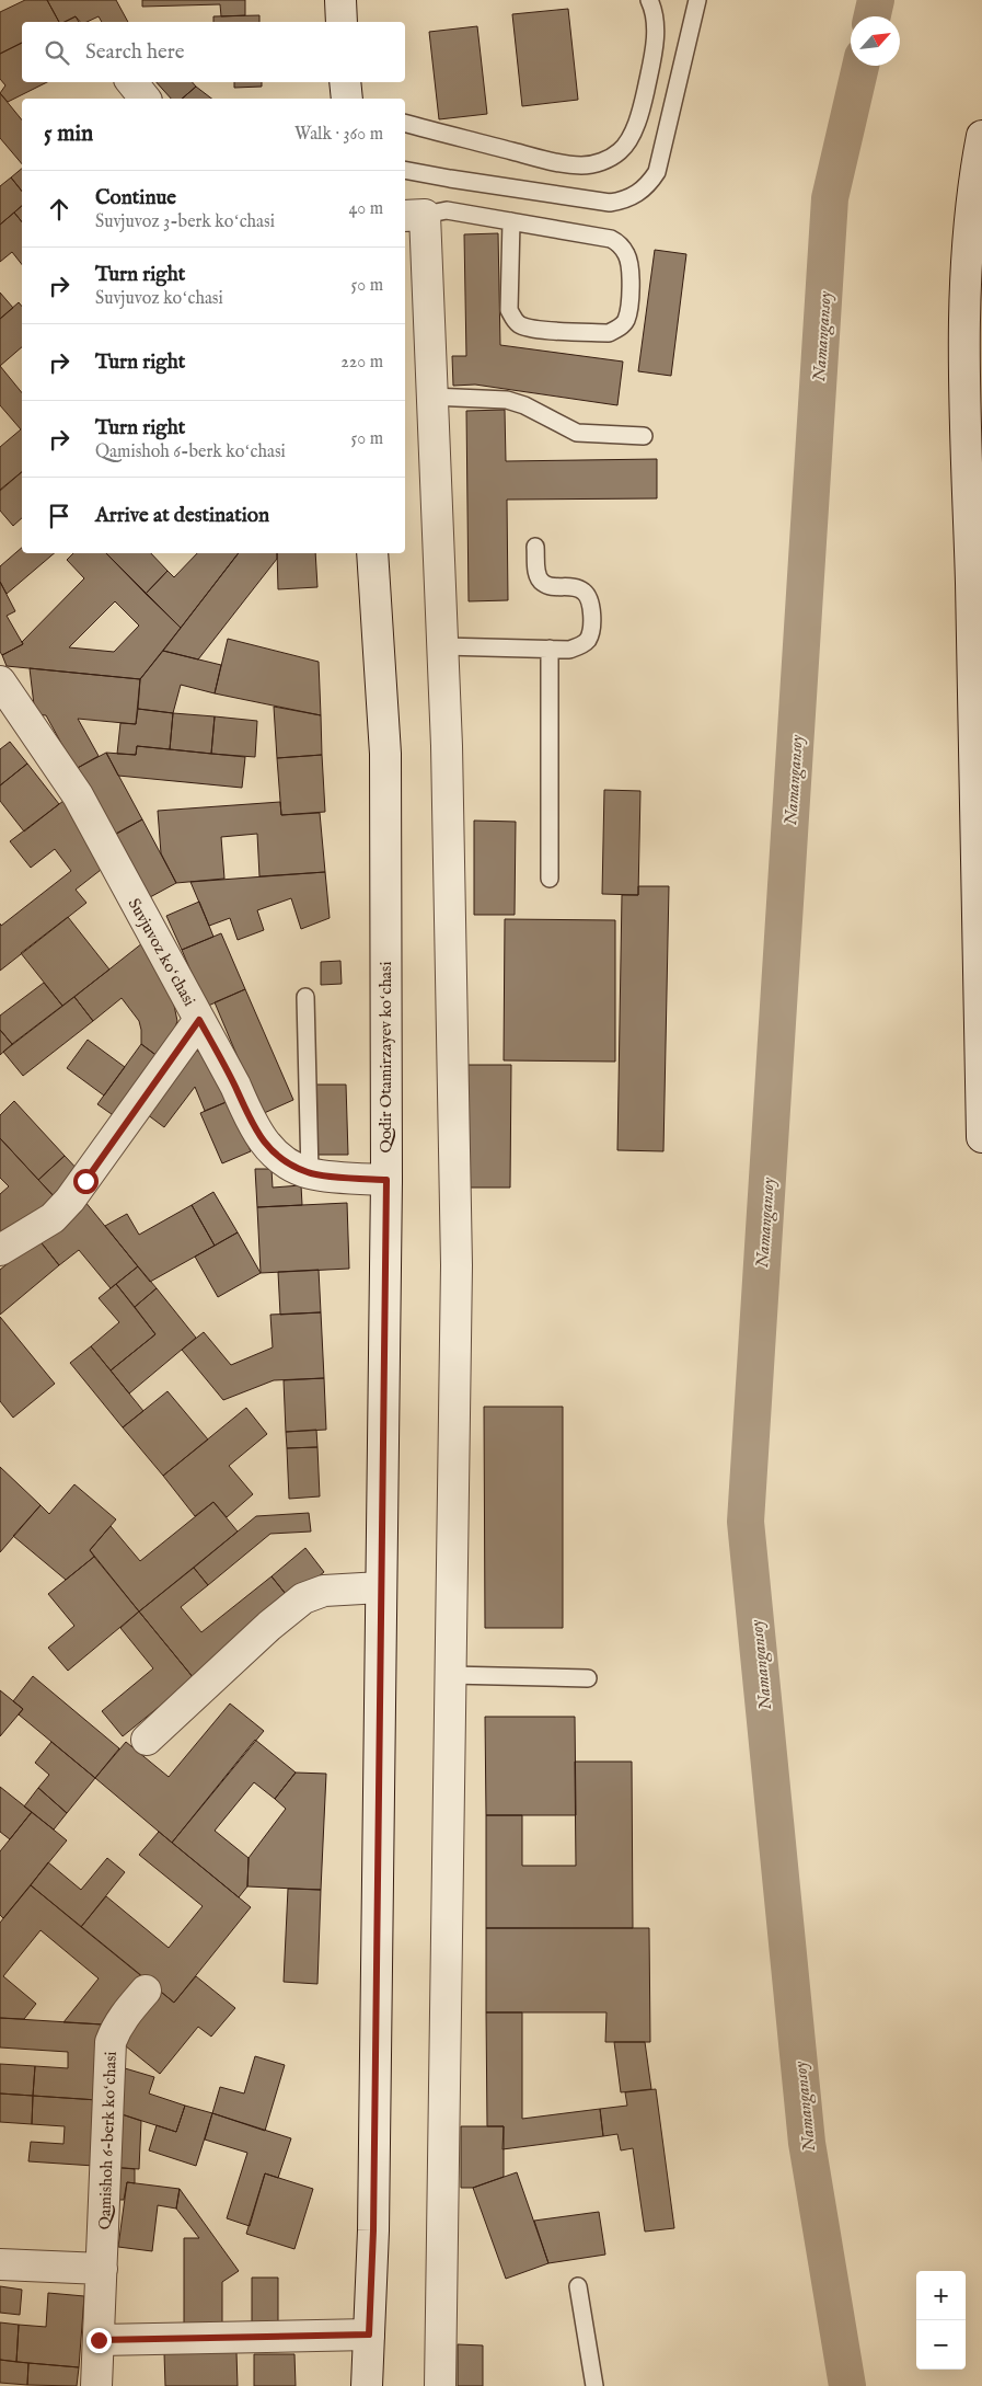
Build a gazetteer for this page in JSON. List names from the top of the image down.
{
  "streets": {
    "street": ["Suvjuvoz koʻchasi", "Qodir Otamirzayev koʻchasi", "Qamishoh 6-berk koʻchasi"]
  },
  "crossings": [
    ["Suvjuvoz koʻchasi", "Qodir Otamirzayev koʻchasi"]
  ],
  "water": ["Namangansoy"],
  "north": "top right",
  "page": {
    "search": "Search here",
    "heading": ["5 min", "Walk · 360 m"],
    "list": [
      ["Continue", "Suvjuvoz 3-berk koʻchasi", "40 m"],
      ["Turn right", "Suvjuvoz koʻchasi", "50 m"],
      ["Turn right", "220 m"],
      ["Turn right", "Qamishoh 6-berk koʻchasi", "50 m"],
      "Arrive at destination"
    ],
    "map_buttons": ["+", "−"]
  }
}
